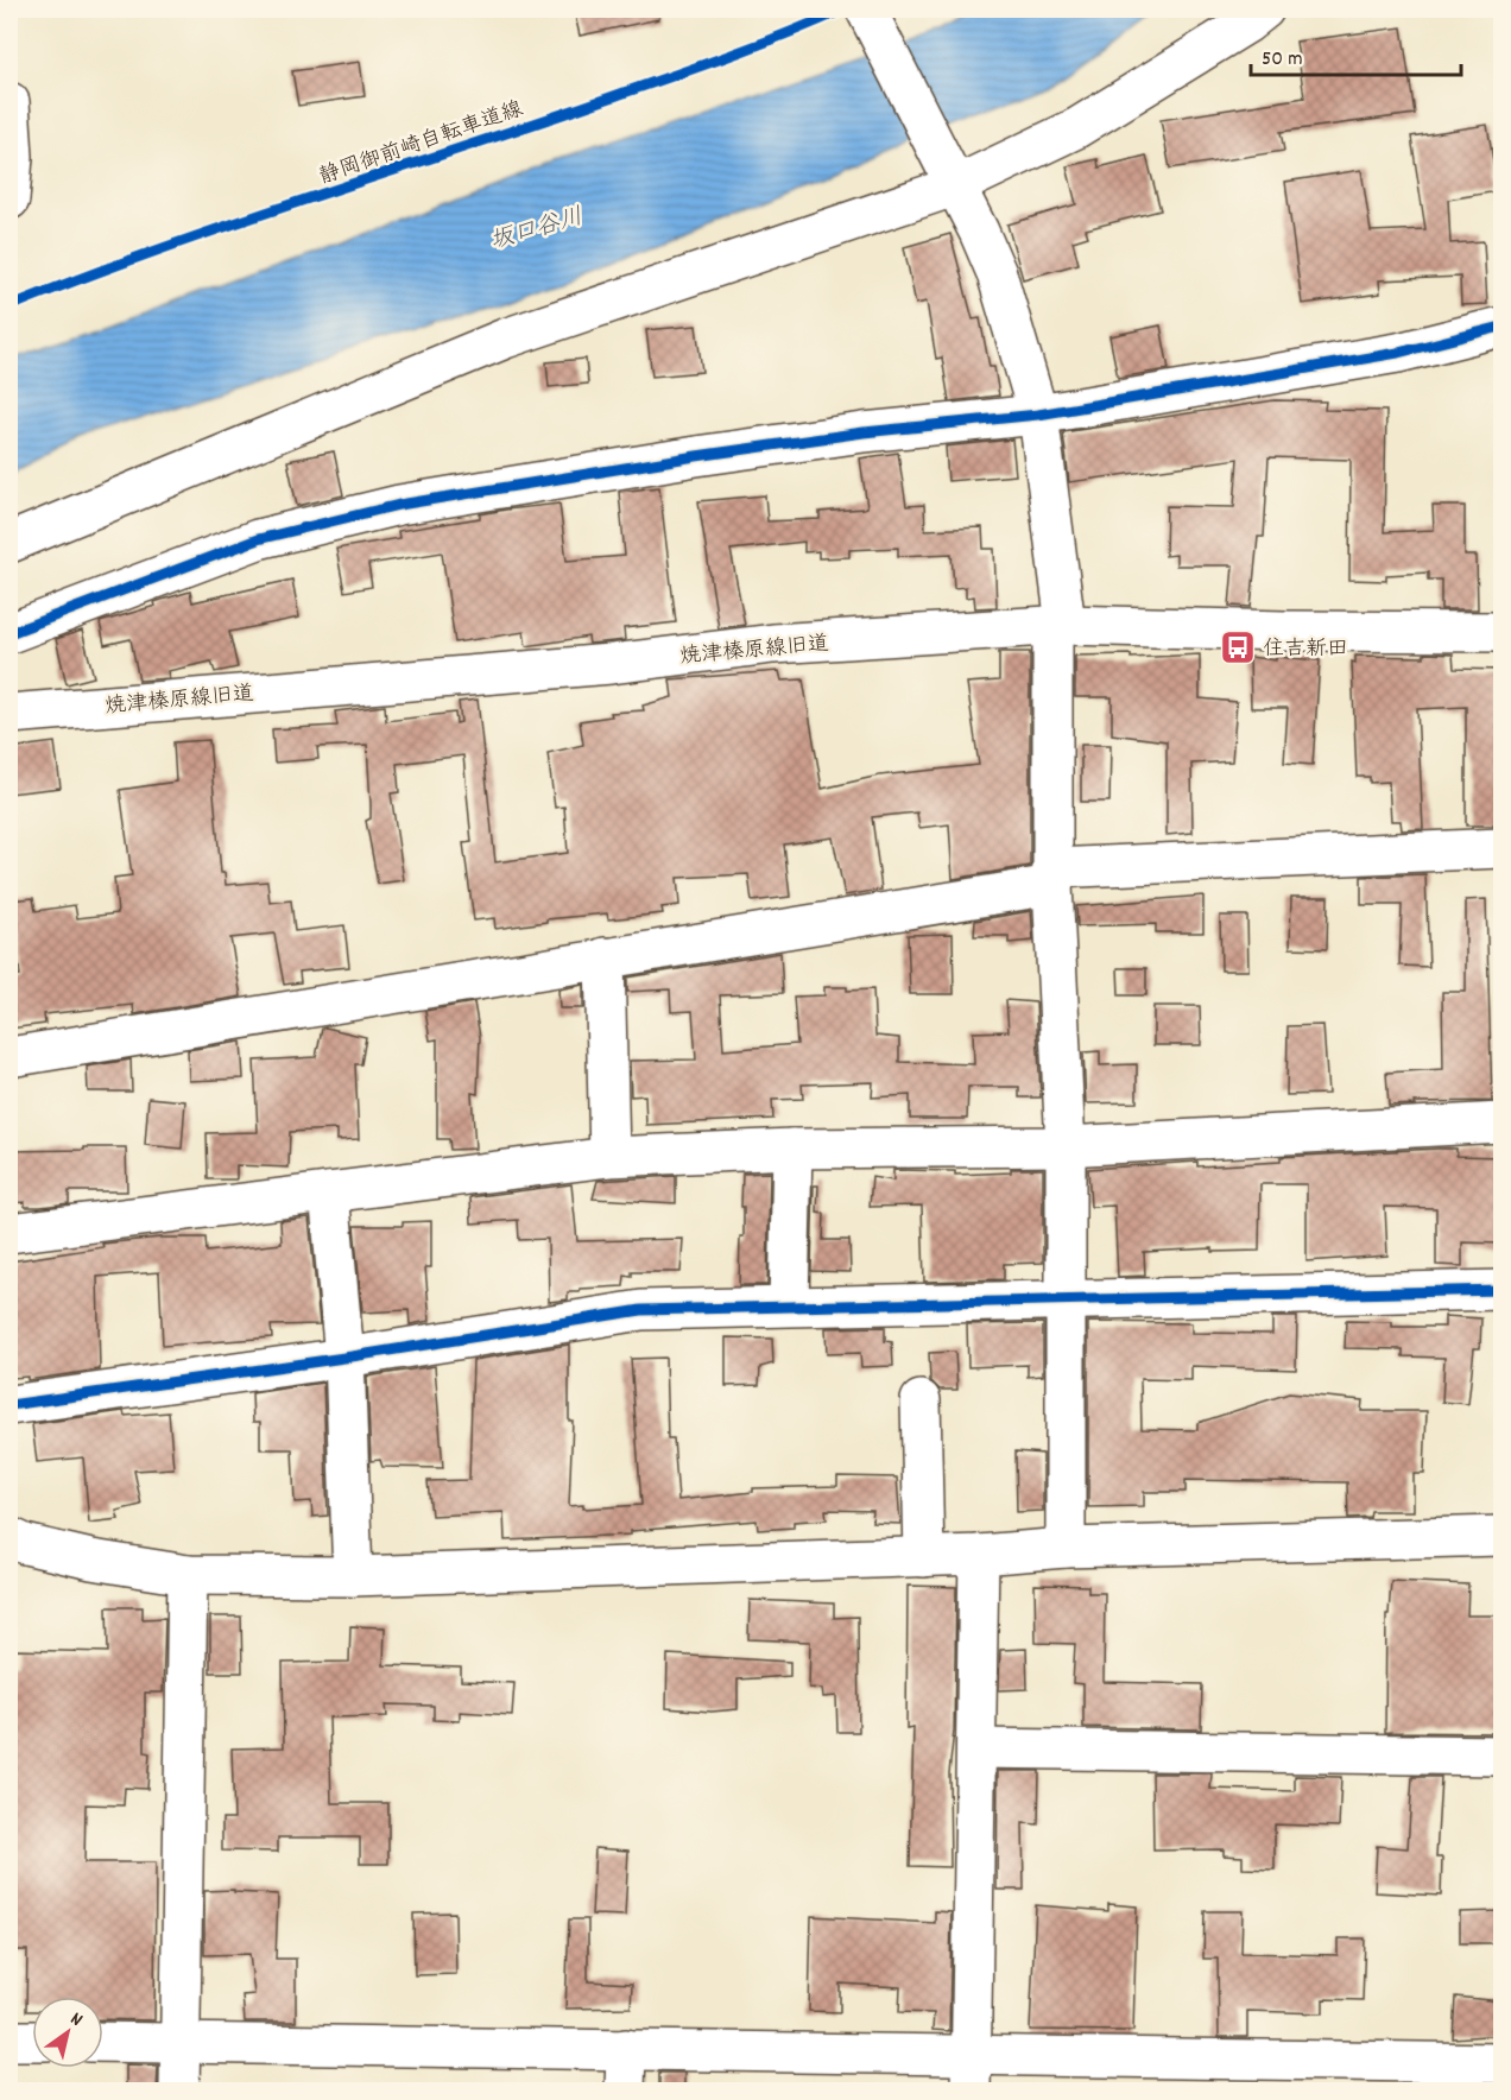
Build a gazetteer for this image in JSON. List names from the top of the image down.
{
  "streets": {
    "street": ["焼津榛原線旧道"],
    "cycle path": ["静岡御前崎自転車道線"]
  },
  "water": ["坂口谷川"],
  "places": {
    "bus stop": ["住吉新田"]
  },
  "scale_bar": "50 m",
  "north": "top right"
}
